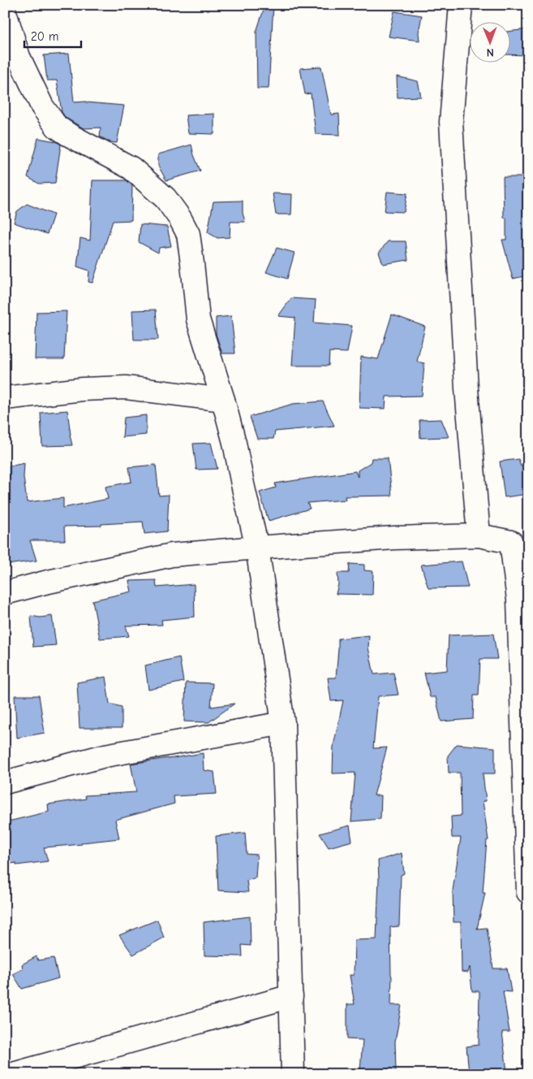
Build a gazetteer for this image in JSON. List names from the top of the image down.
{
  "scale_bar": "20 m",
  "north": "bottom"
}
